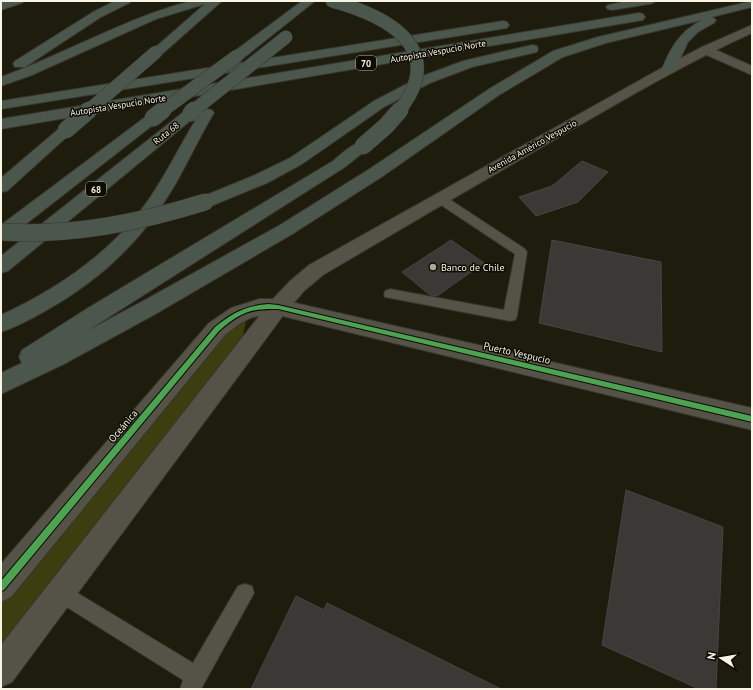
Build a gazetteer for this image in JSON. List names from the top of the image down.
{
  "streets": {
    "highway": [
      "Autopista Vespucio Norte",
      "70",
      "Ruta 68",
      "68"
    ],
    "main road": ["Avenida Américo Vespucio", "Puerto Vespucio", "Oceánica"]
  },
  "crossings": [
    ["Avenida Américo Vespucio", "Puerto Vespucio"],
    ["Avenida Américo Vespucio", "Oceánica"],
    ["Puerto Vespucio", "Oceánica"]
  ],
  "places": ["Banco de Chile"],
  "north": "left"
}
